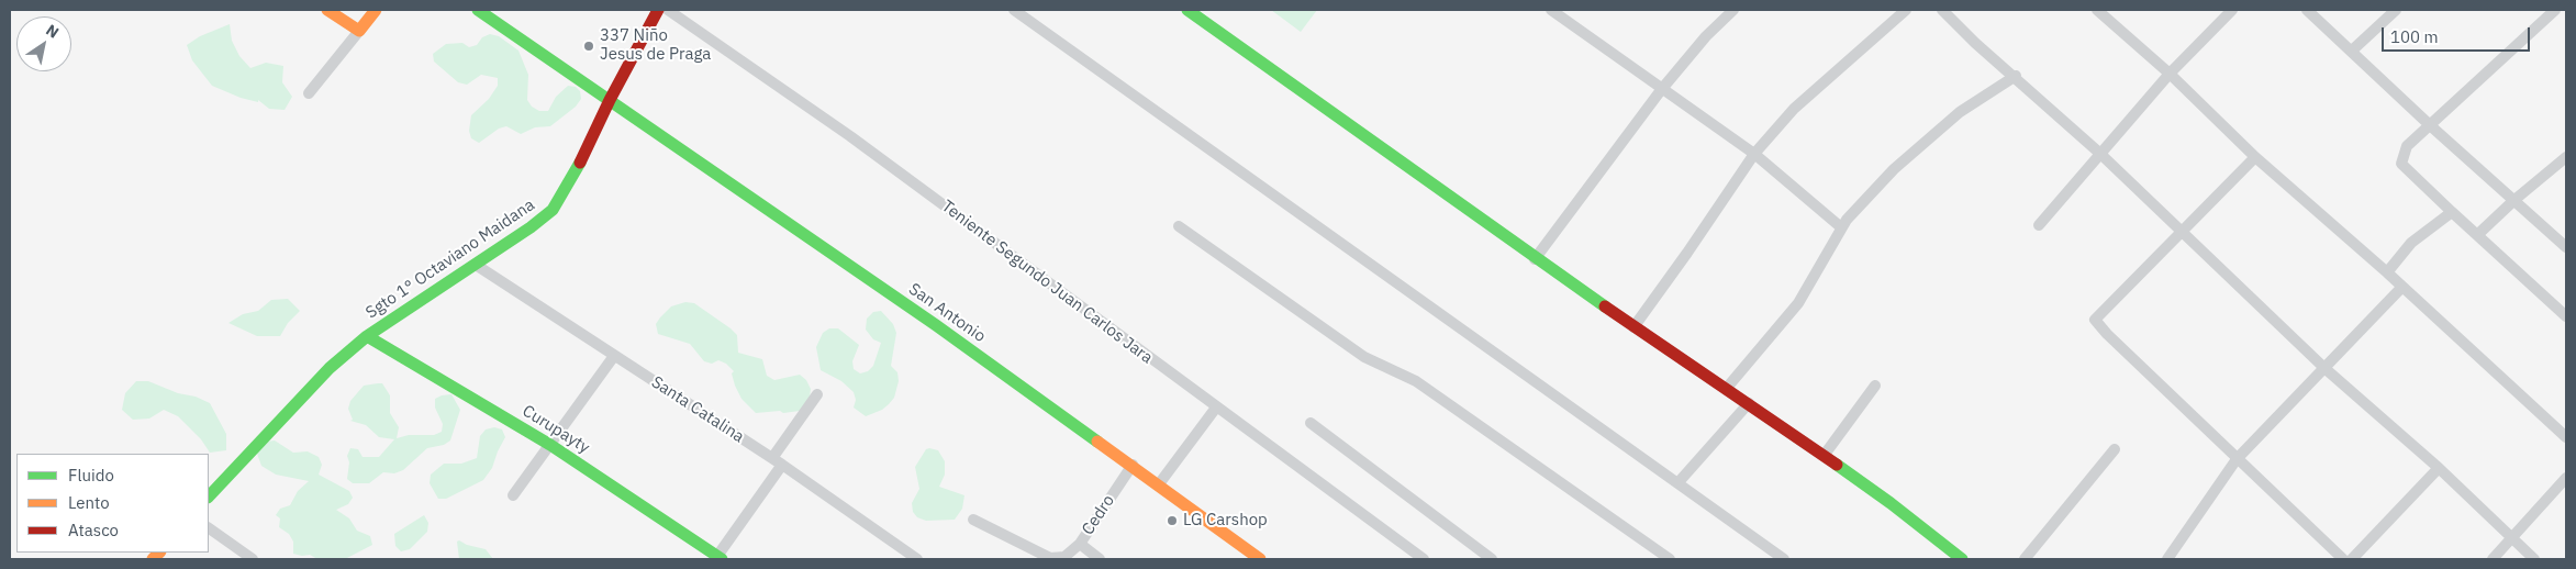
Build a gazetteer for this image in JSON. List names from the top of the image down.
{
  "streets": {
    "street": [
      "Sgto 1° Octaviano Maidana",
      "Teniente Segundo Juan Carlos Jara",
      "San Antonio",
      "Santa Catalina",
      "Curupayty",
      "Cedro"
    ]
  },
  "crossings": [
    ["Sgto 1° Octaviano Maidana", "San Antonio"],
    ["Sgto 1° Octaviano Maidana", "Santa Catalina"],
    ["Sgto 1° Octaviano Maidana", "Curupayty"],
    ["San Antonio", "Cedro"]
  ],
  "places": ["337 Niño Jesus de Praga", "LG Carshop"],
  "legend": ["Fluido", "Lento", "Atasco"],
  "scale_bar": "100 m",
  "north": "top right"
}
